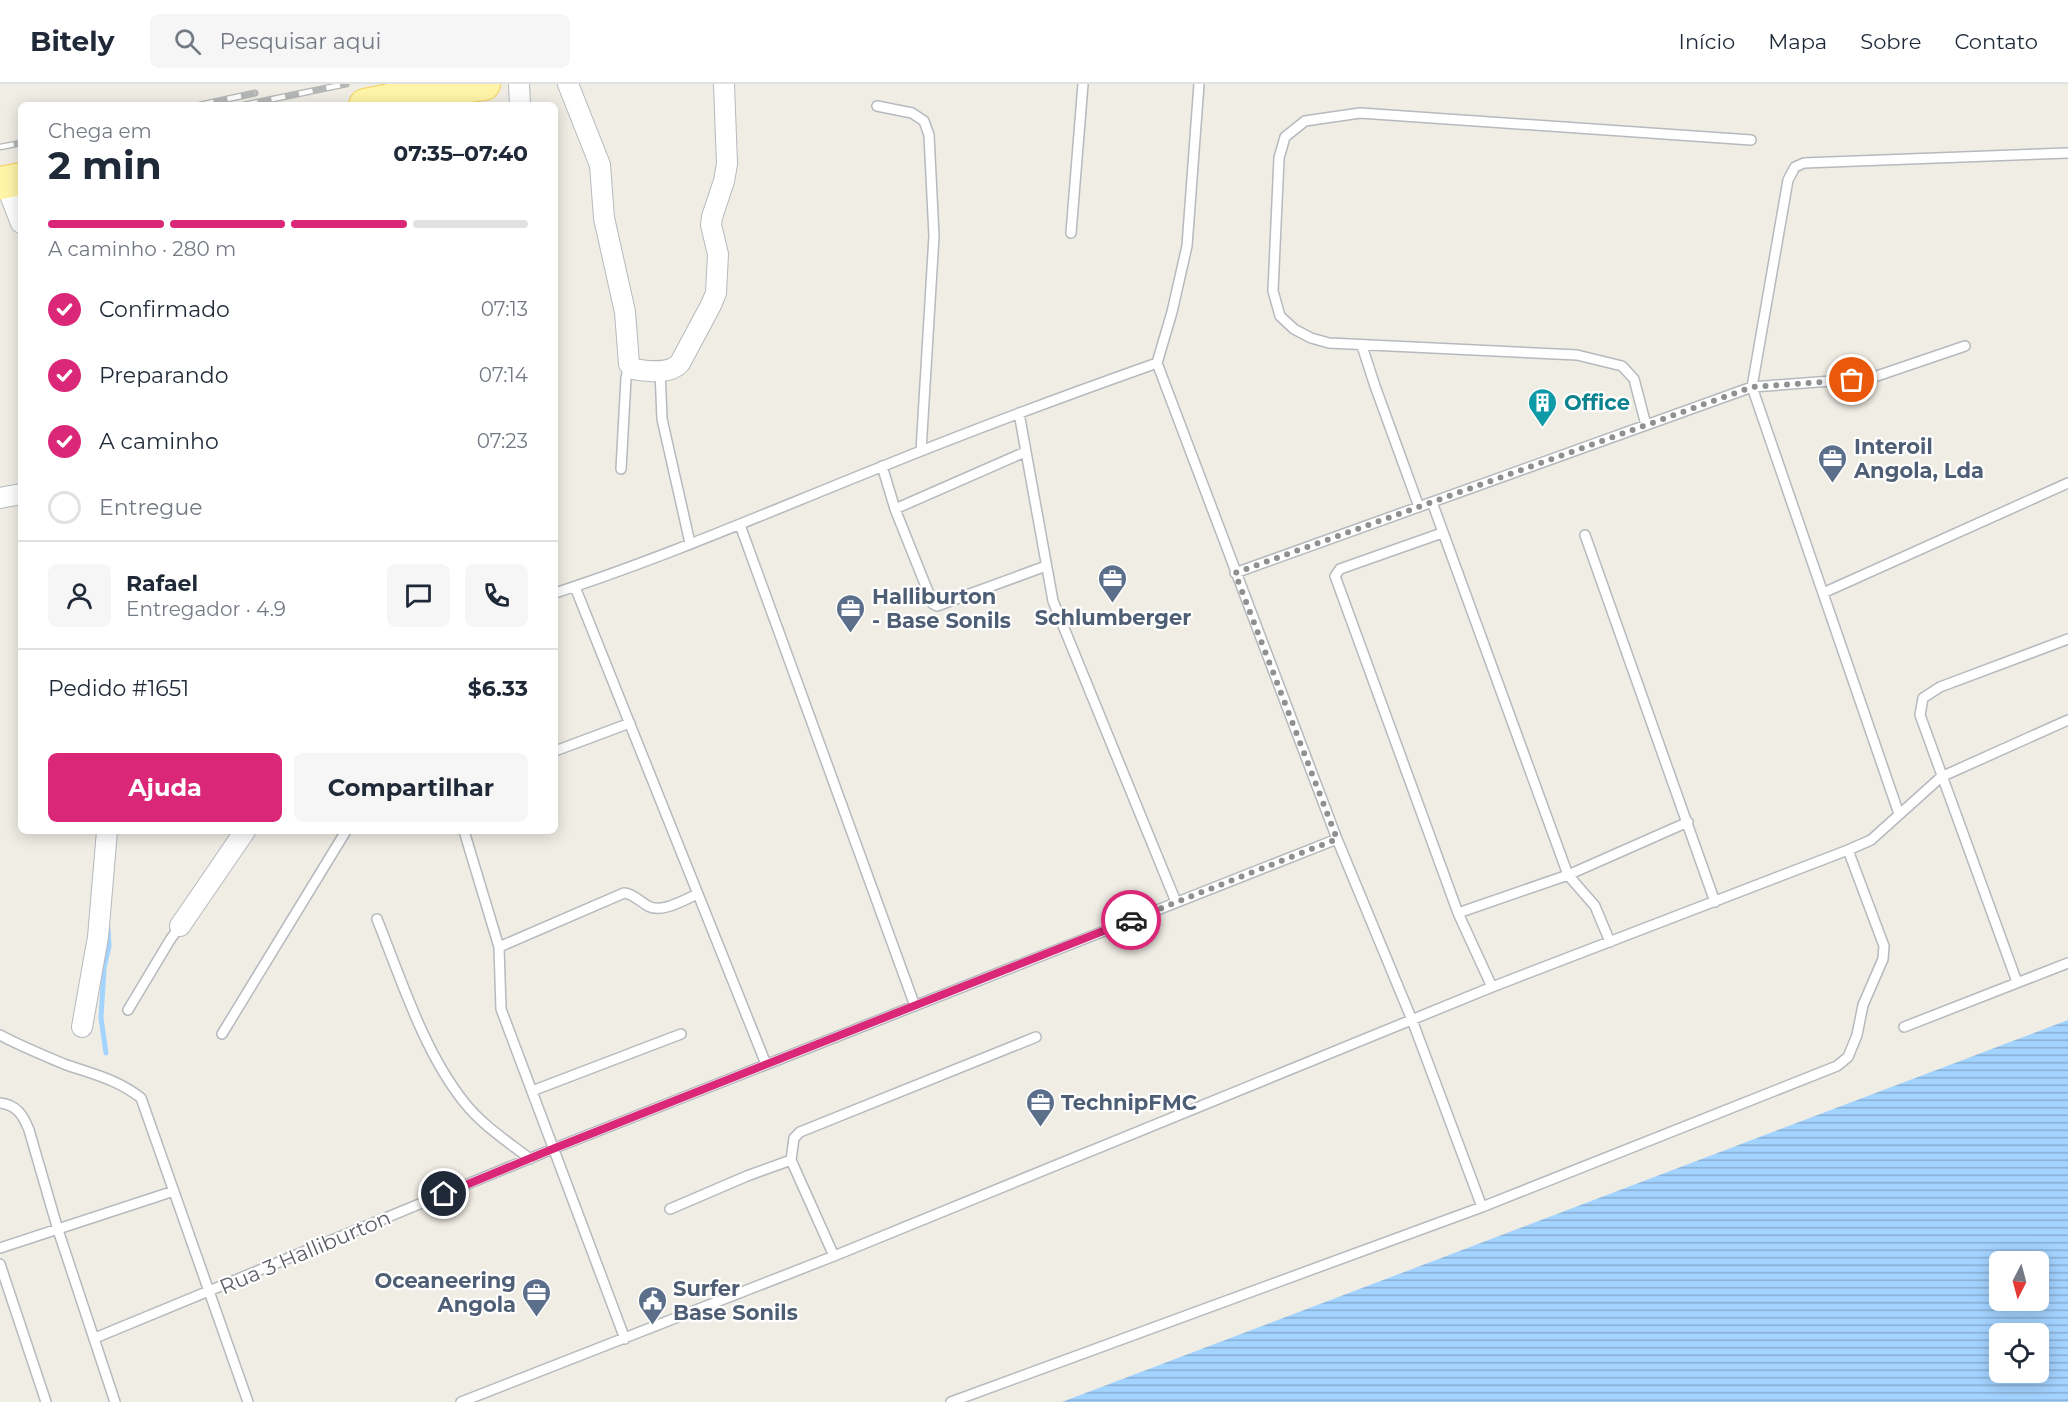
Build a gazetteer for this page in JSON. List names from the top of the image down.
{
  "streets": {
    "lane": ["Rua 3 Halliburton"]
  },
  "places": {
    "building": ["Office"],
    "office": [
      "Interoil Angola, Lda",
      "Schlumberger",
      "Halliburton - Base Sonils",
      "TechnipFMC",
      "Oceaneering Angola"
    ],
    "public building": ["Surfer Base Sonils"]
  },
  "north": "bottom",
  "page": {
    "header": "Bitely",
    "search": "Pesquisar aqui",
    "nav": [
      "Início",
      "Mapa",
      "Sobre",
      "Contato"
    ],
    "heading": ["2 min", "Chega em", "07:35–07:40"],
    "panel": [
      "Rafael",
      "Entregador · 4.9",
      "Pedido #1651",
      "$6.33"
    ],
    "bar": "A caminho · 280 m",
    "list": [
      ["Confirmado", "07:13"],
      ["Preparando", "07:14"],
      ["A caminho", "07:23"],
      "Entregue"
    ],
    "buttons": ["Ajuda", "Compartilhar"]
  }
}
